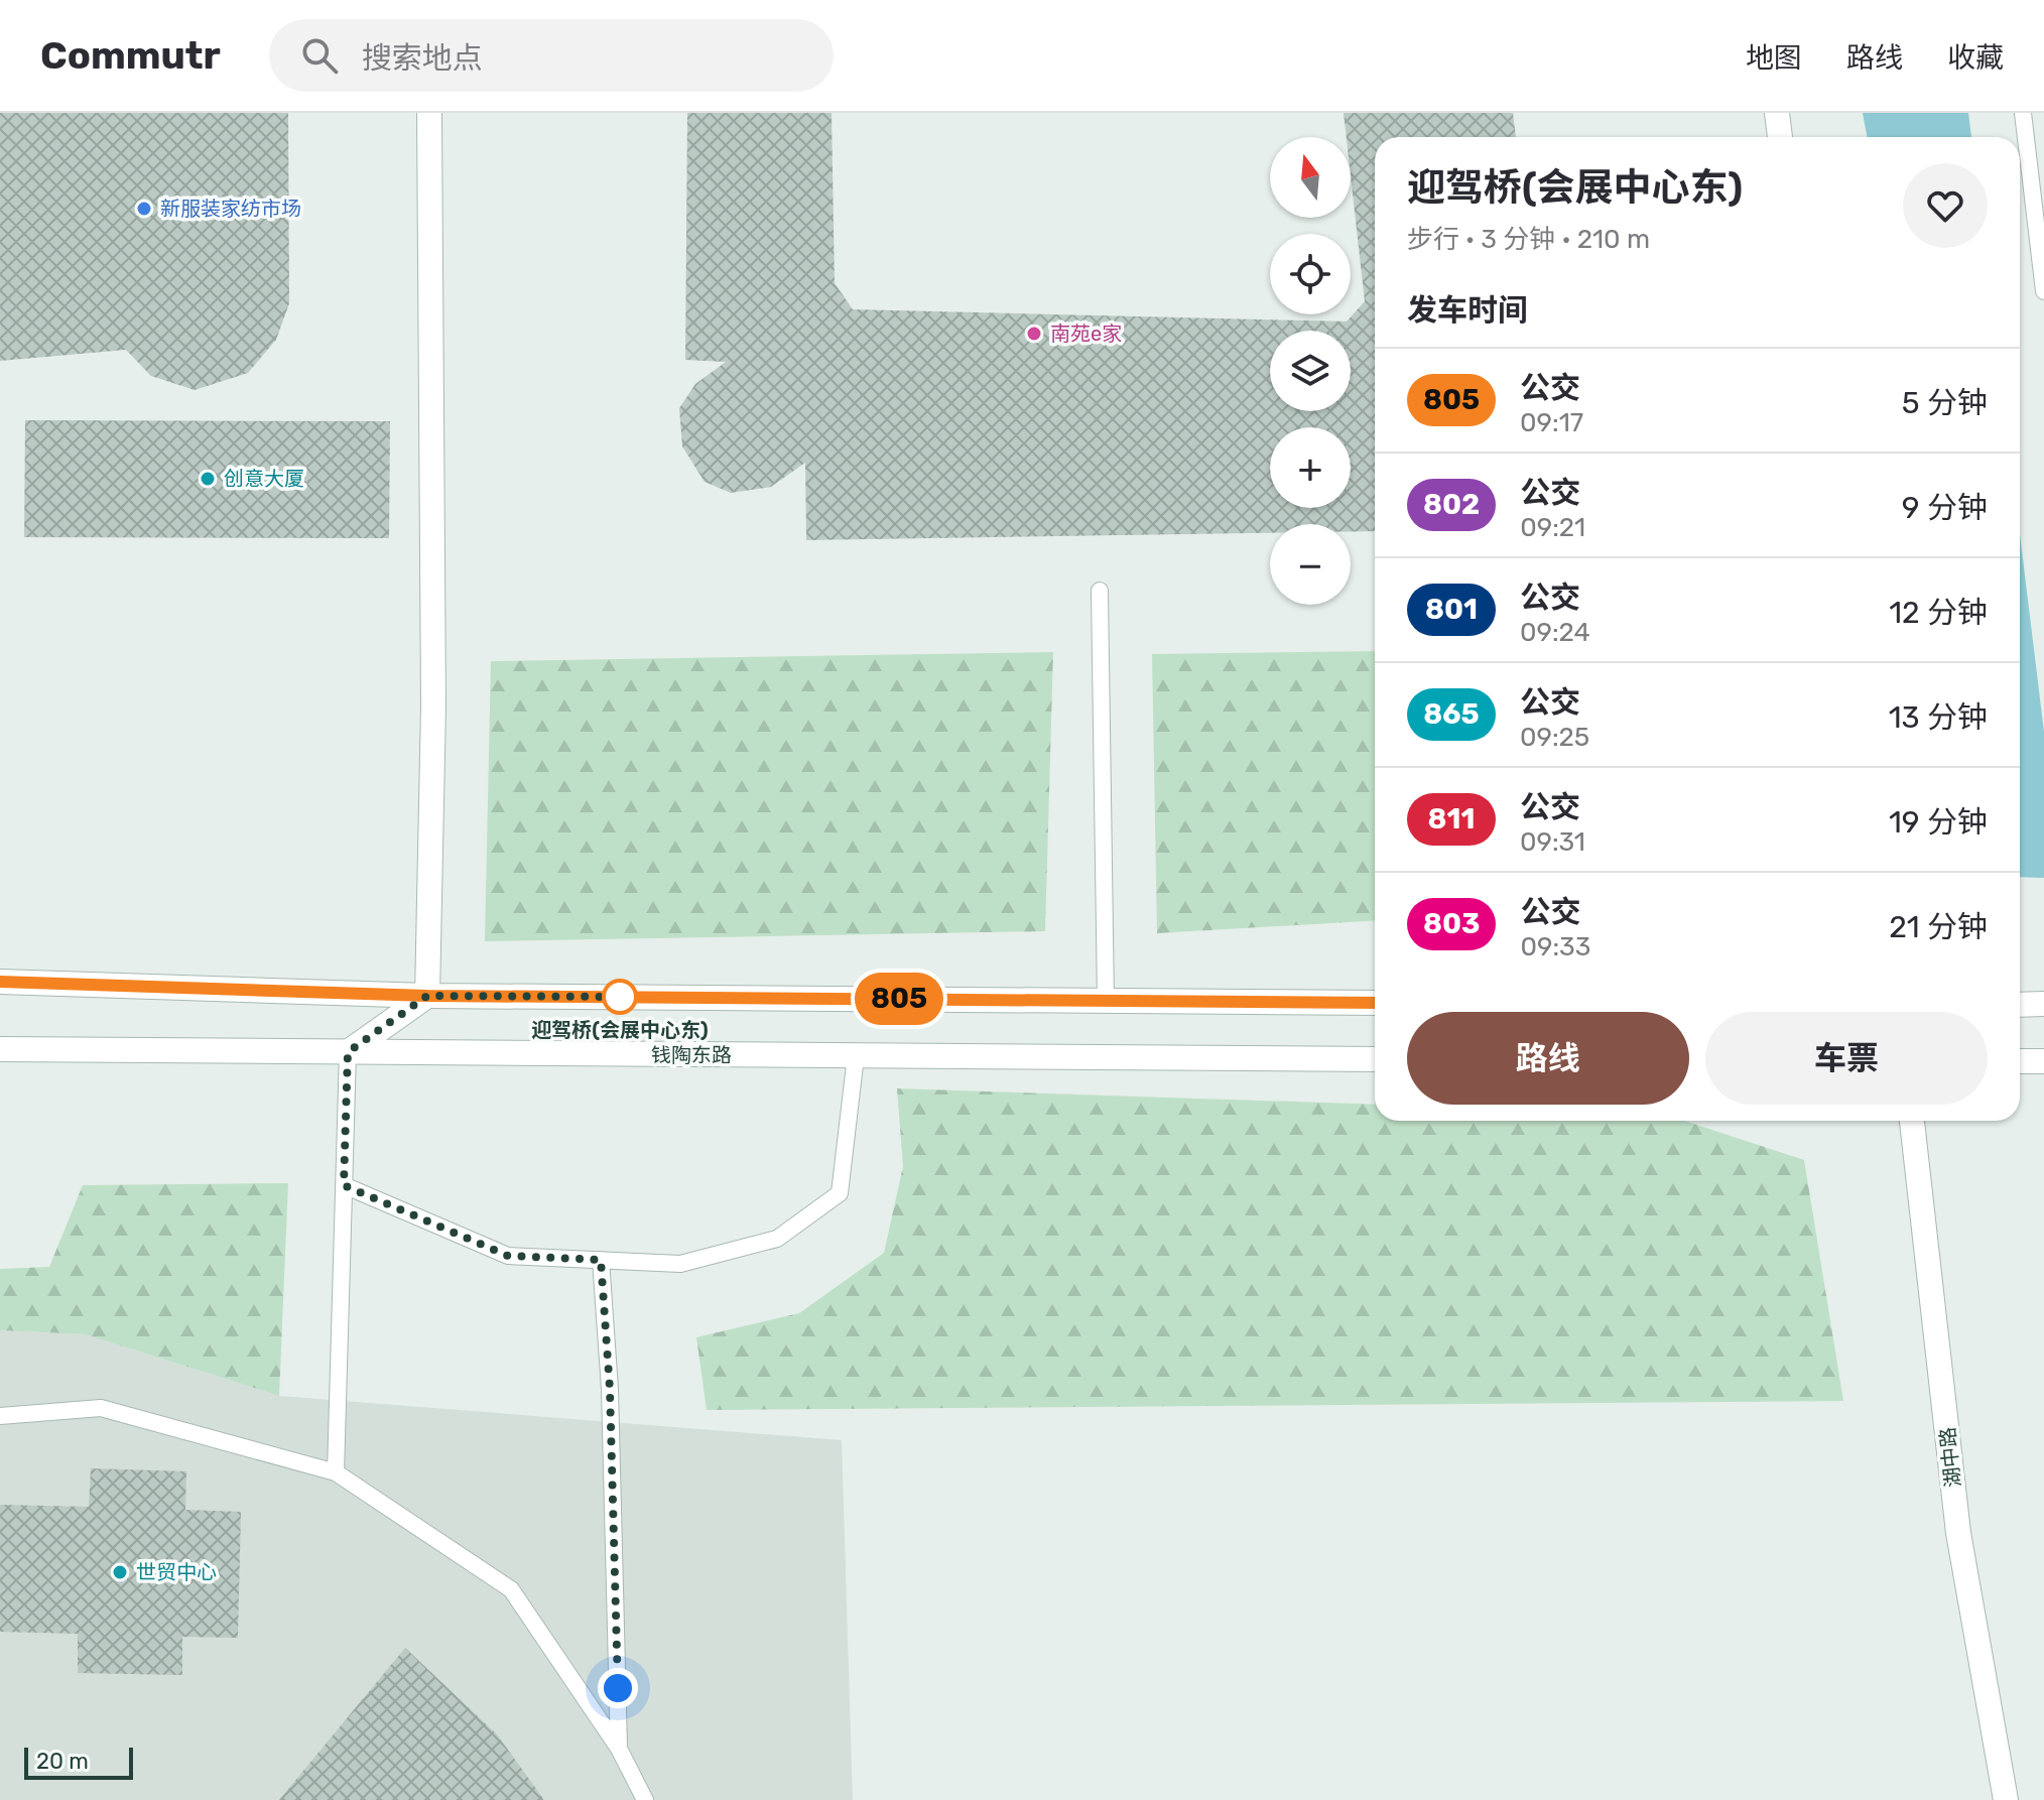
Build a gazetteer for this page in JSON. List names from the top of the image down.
{
  "streets": {
    "street": ["钱陶东路", "湖中路"]
  },
  "places": [
    "新服装家纺市场",
    "南苑e家",
    "创意大厦",
    "迎驾桥(会展中心东)",
    "世贸中心"
  ],
  "lines": ["bus line 805"],
  "scale_bar": "20 m",
  "north": "top",
  "page": {
    "header": "Commutr",
    "search": "搜索地点",
    "nav": ["地图", "路线", "收藏"],
    "on_map": "805",
    "map_buttons": ["+", "−"],
    "heading": [
      ["迎驾桥(会展中心东)", "步行 · 3 分钟 · 210 m"],
      "发车时间"
    ],
    "list": [
      {
        "mark": "805",
        "name": "公交",
        "note": "09:17",
        "value": "5 分钟"
      },
      {
        "mark": "802",
        "name": "公交",
        "note": "09:21",
        "value": "9 分钟"
      },
      {
        "mark": "801",
        "name": "公交",
        "note": "09:24",
        "value": "12 分钟"
      },
      {
        "mark": "865",
        "name": "公交",
        "note": "09:25",
        "value": "13 分钟"
      },
      {
        "mark": "811",
        "name": "公交",
        "note": "09:31",
        "value": "19 分钟"
      },
      {
        "mark": "803",
        "name": "公交",
        "note": "09:33",
        "value": "21 分钟"
      }
    ],
    "buttons": ["路线", "车票"],
    "scale": "20 m"
  }
}
